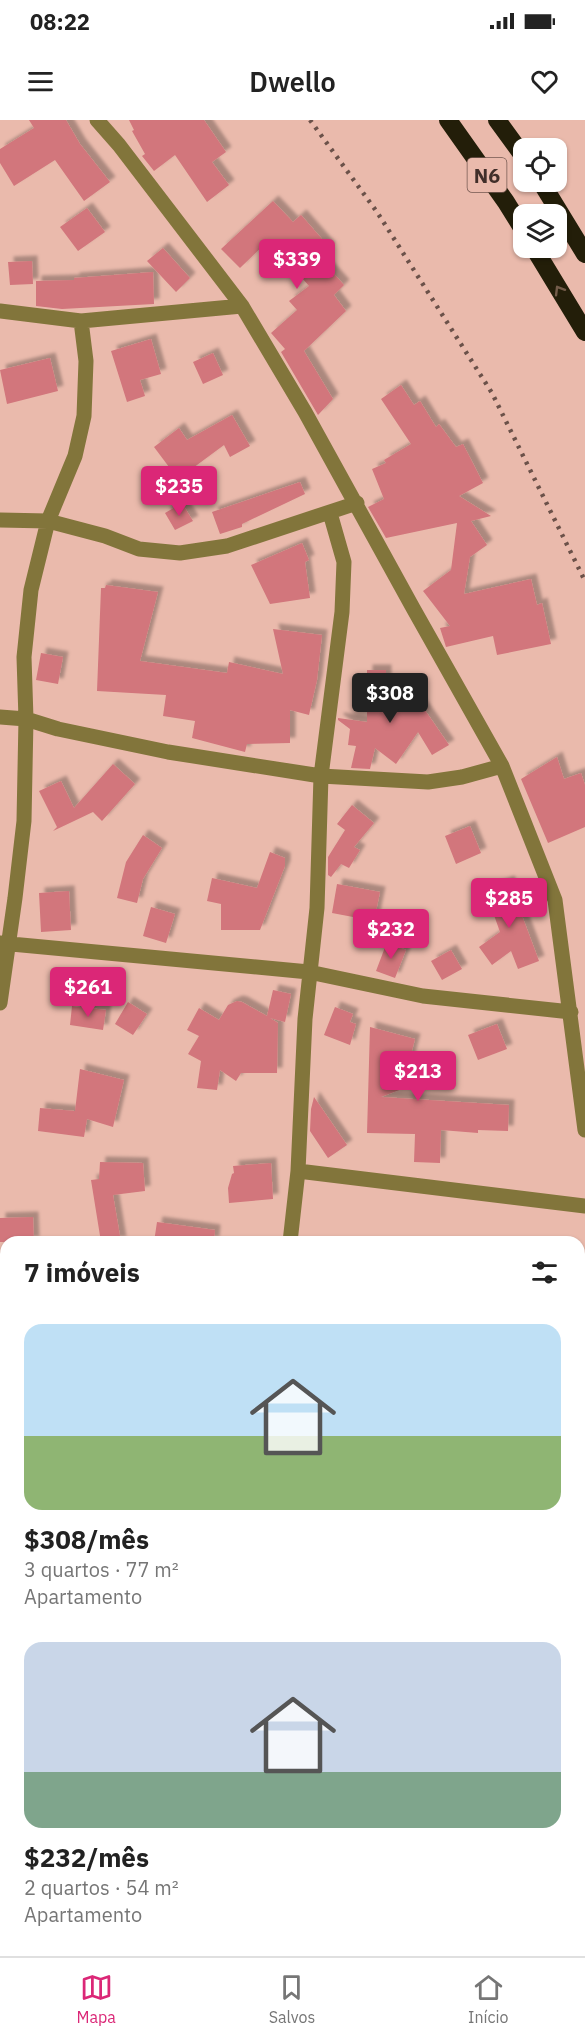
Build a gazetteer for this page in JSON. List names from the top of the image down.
{
  "streets": {
    "highway": ["N6"]
  },
  "page": {
    "status": "08:22",
    "header": "Dwello",
    "price": [
      "$339",
      "$235",
      "$308",
      "$285",
      "$232",
      "$261",
      "$213"
    ],
    "heading": "7 imóveis",
    "list": [
      {
        "name": "$308/mês",
        "note": "3 quartos · 77 m² · Apartamento"
      },
      {
        "name": "$232/mês",
        "note": "2 quartos · 54 m² · Apartamento"
      }
    ],
    "tabs": ["Mapa", "Salvos", "Início"]
  }
}
